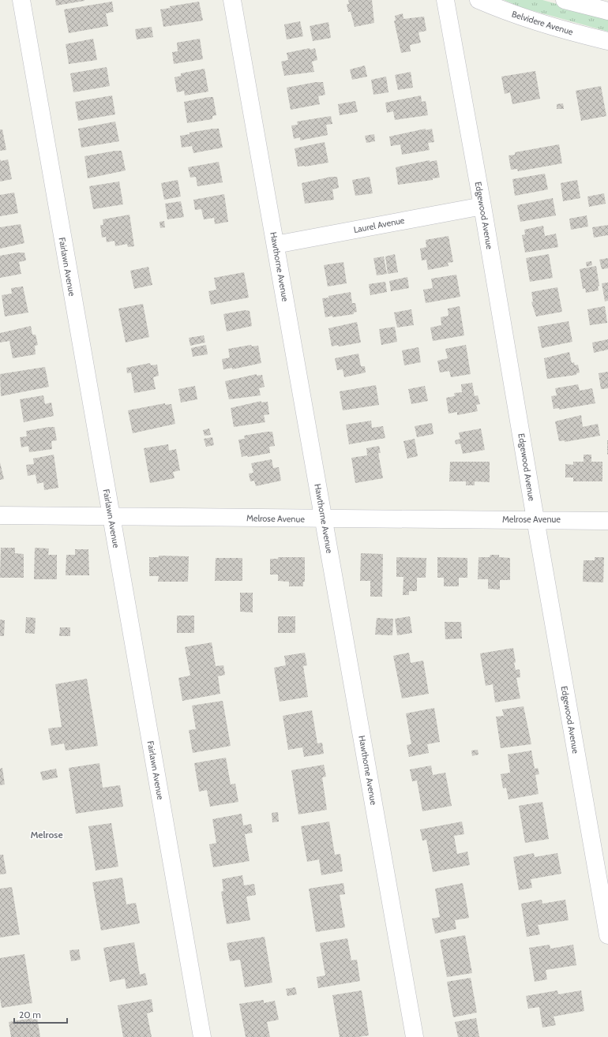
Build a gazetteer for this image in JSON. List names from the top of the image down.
{
  "streets": {
    "street": [
      "Belvidere Avenue",
      "Edgewood Avenue",
      "Laurel Avenue",
      "Fairlawn Avenue",
      "Hawthorne Avenue",
      "Melrose Avenue"
    ]
  },
  "crossings": [
    ["Edgewood Avenue", "Laurel Avenue"],
    ["Edgewood Avenue", "Melrose Avenue"],
    ["Laurel Avenue", "Hawthorne Avenue"],
    ["Fairlawn Avenue", "Melrose Avenue"],
    ["Hawthorne Avenue", "Melrose Avenue"]
  ],
  "districts": ["Melrose"],
  "scale_bar": "20 m"
}
